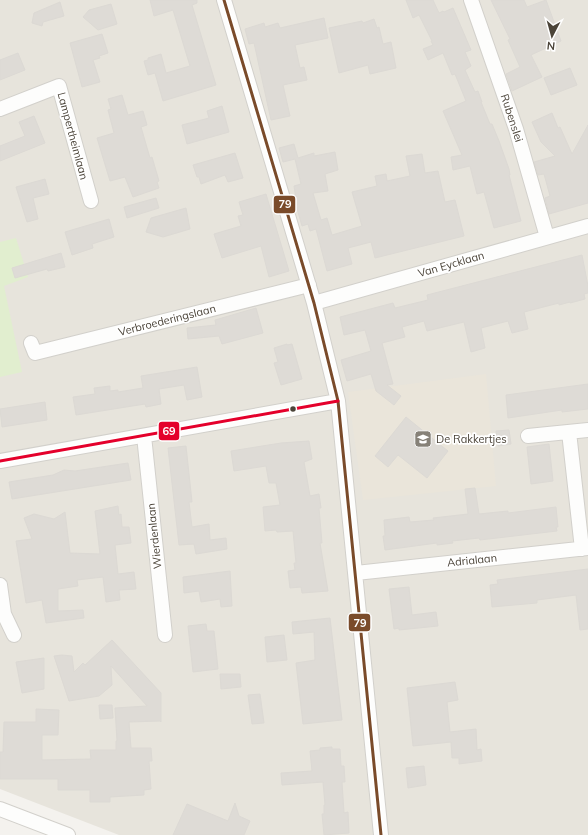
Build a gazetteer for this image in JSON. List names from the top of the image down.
{
  "streets": {
    "street": [
      "Rubenslei",
      "Lampertheimlaan",
      "Van Eycklaan",
      "Verbroederingslaan",
      "Wierdenlaan",
      "Adrialaan"
    ]
  },
  "crossings": [
    ["Rubenslei", "Van Eycklaan"]
  ],
  "places": {
    "school or university": ["De Rakkertjes"]
  },
  "lines": ["transit line 79", "transit line 69"],
  "north": "bottom"
}
